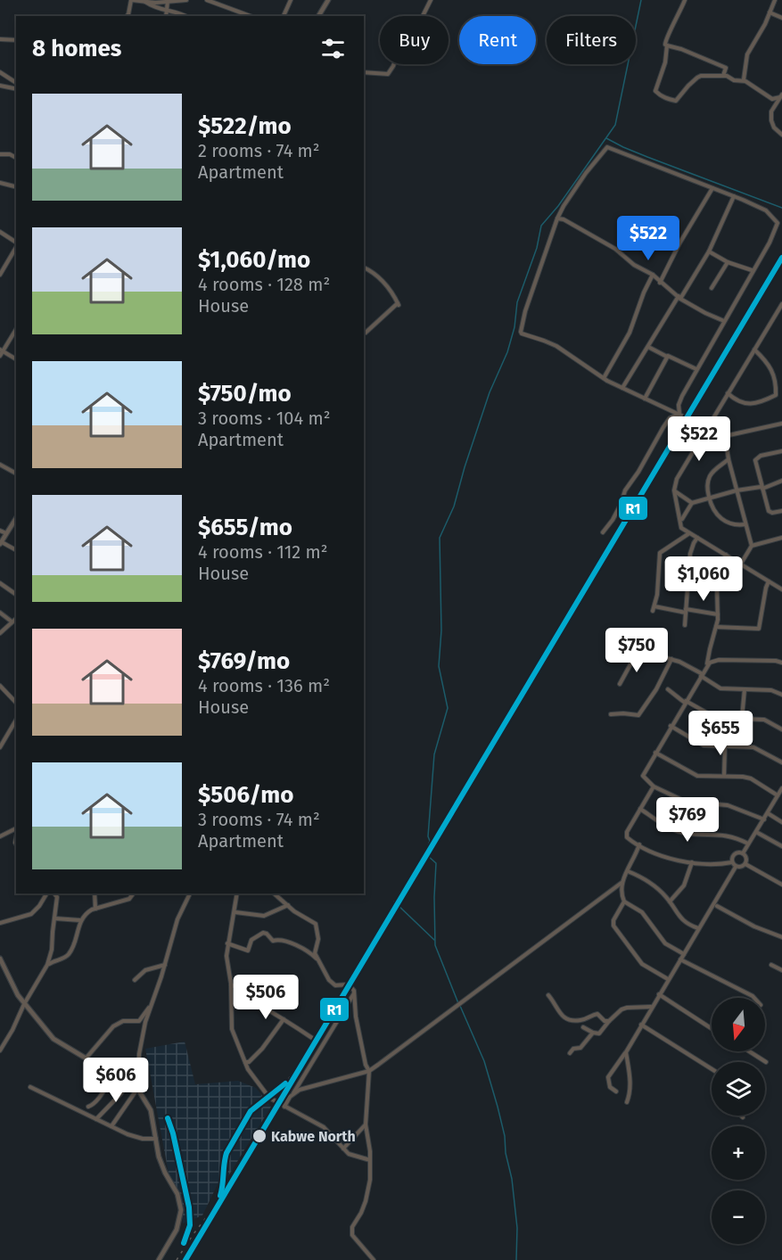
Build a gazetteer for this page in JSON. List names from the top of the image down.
{
  "places": ["Kabwe North"],
  "lines": ["transit line R1"],
  "north": "bottom",
  "page": {
    "chip": ["Buy", "Rent", "Filters"],
    "heading": "8 homes",
    "list": [
      {
        "name": "$522/mo",
        "note": "2 rooms · 74 m² · Apartment"
      },
      {
        "name": "$1,060/mo",
        "note": "4 rooms · 128 m² · House"
      },
      {
        "name": "$750/mo",
        "note": "3 rooms · 104 m² · Apartment"
      },
      {
        "name": "$655/mo",
        "note": "4 rooms · 112 m² · House"
      },
      {
        "name": "$769/mo",
        "note": "4 rooms · 136 m² · House"
      },
      {
        "name": "$506/mo",
        "note": "3 rooms · 74 m² · Apartment"
      }
    ],
    "price": [
      "$522",
      "$522",
      "$1,060",
      "$750",
      "$655",
      "$769",
      "$506",
      "$606"
    ],
    "map_buttons": ["+", "−"]
  }
}
